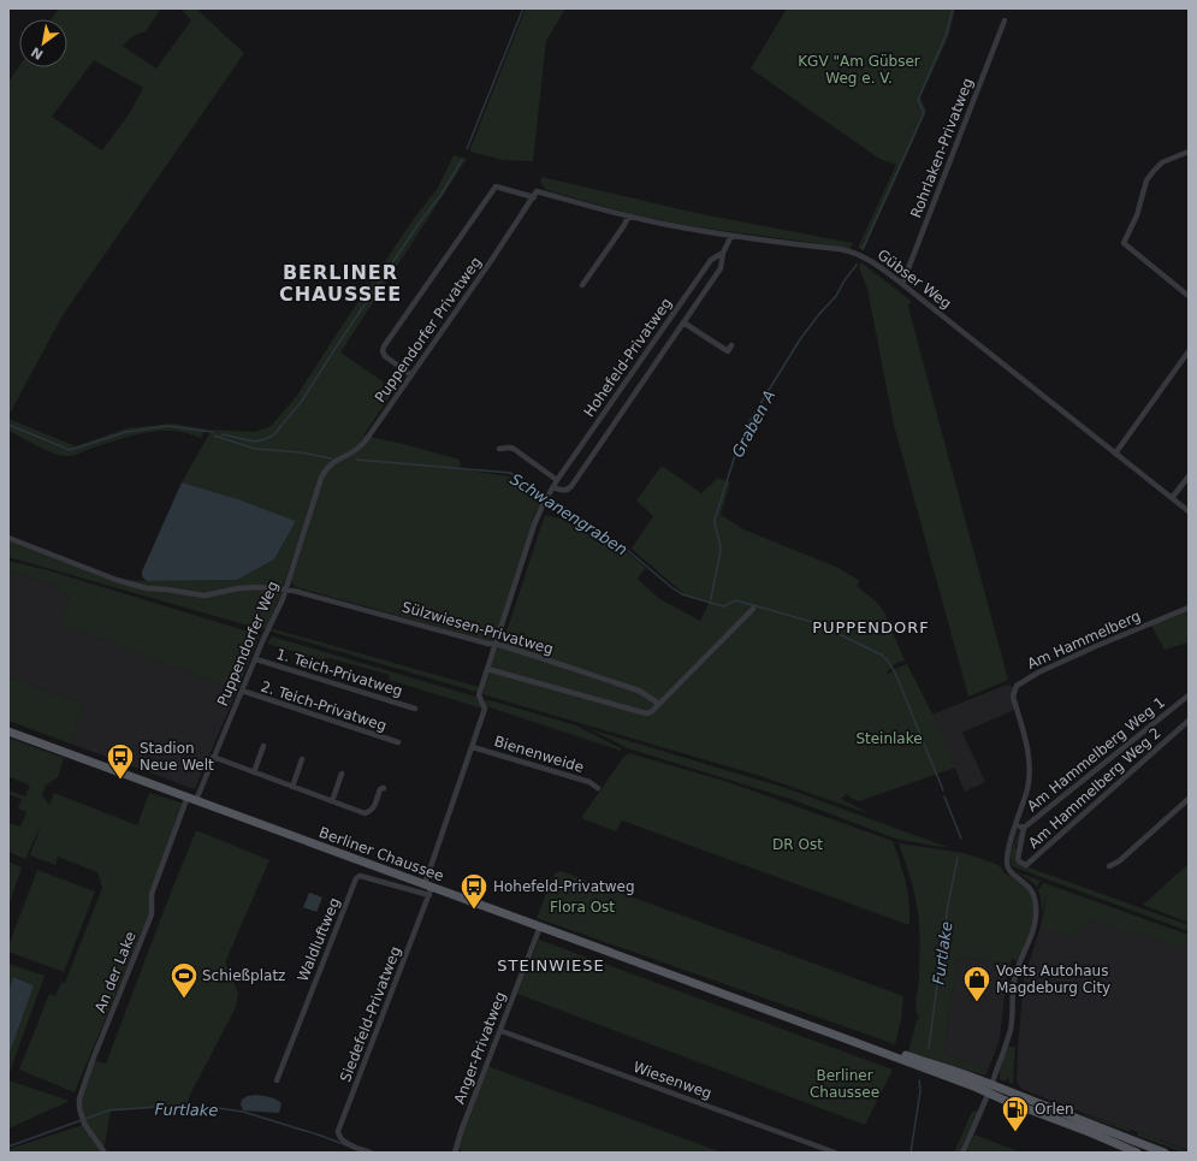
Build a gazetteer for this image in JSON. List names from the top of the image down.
{
  "streets": {
    "main road": ["Berliner Chaussee"],
    "street": [
      "Rohrlaken-Privatweg",
      "Gübser Weg",
      "Puppendorfer Privatweg",
      "Hohefeld-Privatweg",
      "Sülzwiesen-Privatweg",
      "Am Hammelberg",
      "Puppendorfer Weg",
      "1. Teich-Privatweg",
      "2. Teich-Privatweg",
      "Bienenweide",
      "Am Hammelberg Weg 1",
      "Am Hammelberg Weg 2",
      "Waldluftweg",
      "An der Lake",
      "Siedefeld-Privatweg",
      "Anger-Privatweg",
      "Wiesenweg"
    ]
  },
  "crossings": [
    ["Rohrlaken-Privatweg", "Gübser Weg"],
    ["Gübser Weg", "Puppendorfer Privatweg"],
    ["Gübser Weg", "Hohefeld-Privatweg"],
    ["Puppendorfer Privatweg", "Puppendorfer Weg"],
    ["Hohefeld-Privatweg", "Sülzwiesen-Privatweg"],
    ["Hohefeld-Privatweg", "Bienenweide"],
    ["Hohefeld-Privatweg", "Berliner Chaussee"],
    ["Hohefeld-Privatweg", "Waldluftweg"],
    ["Hohefeld-Privatweg", "Siedefeld-Privatweg"],
    ["Sülzwiesen-Privatweg", "Puppendorfer Weg"],
    ["Am Hammelberg", "Am Hammelberg Weg 1"],
    ["Am Hammelberg", "Berliner Chaussee"],
    ["Puppendorfer Weg", "1. Teich-Privatweg"],
    ["Puppendorfer Weg", "2. Teich-Privatweg"],
    ["Puppendorfer Weg", "Berliner Chaussee"],
    ["Puppendorfer Weg", "An der Lake"],
    ["Am Hammelberg Weg 1", "Am Hammelberg Weg 2"],
    ["Berliner Chaussee", "Waldluftweg"],
    ["Berliner Chaussee", "An der Lake"],
    ["Berliner Chaussee", "Siedefeld-Privatweg"],
    ["Berliner Chaussee", "Anger-Privatweg"],
    ["Waldluftweg", "Siedefeld-Privatweg"],
    ["Anger-Privatweg", "Wiesenweg"]
  ],
  "districts": ["BERLINER CHAUSSEE", "PUPPENDORF", "STEINWIESE"],
  "water": ["Graben A", "Schwanengraben", "Furtlake"],
  "parks": [
    "KGV \"Am Gübser Weg e. V.",
    "Steinlake",
    "DR Ost",
    "Flora Ost",
    "Berliner Chaussee"
  ],
  "places": {
    "bus stop": ["Stadion Neue Welt", "Hohefeld-Privatweg"],
    "sports": ["Schießplatz"],
    "shop": ["Voets Autohaus Magdeburg City"],
    "fuel station": ["Orlen"]
  },
  "north": "bottom left"
}
